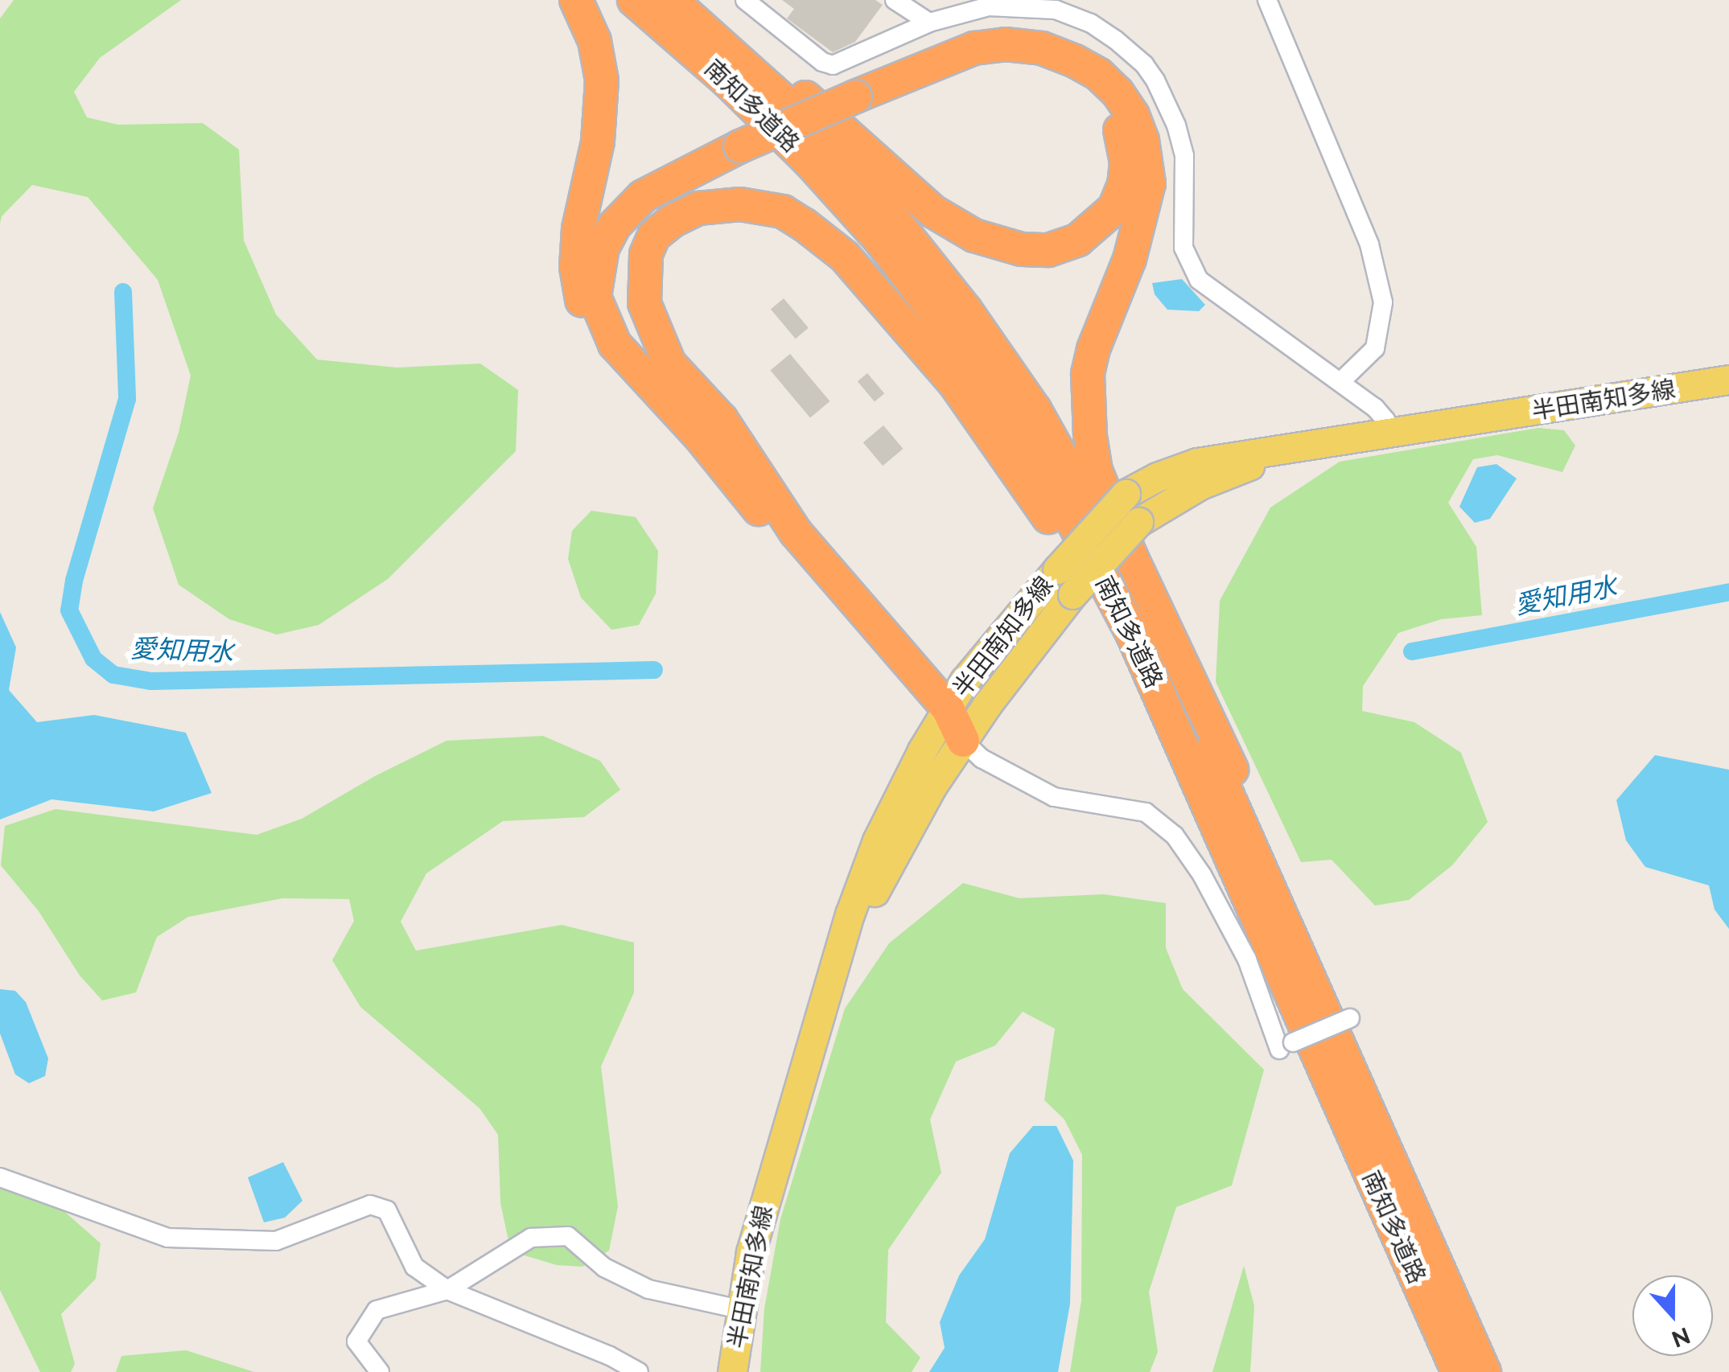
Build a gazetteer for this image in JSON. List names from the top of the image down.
{
  "streets": {
    "highway": ["南知多道路"],
    "main road": ["半田南知多線"]
  },
  "water": ["愛知用水"],
  "north": "bottom"
}
